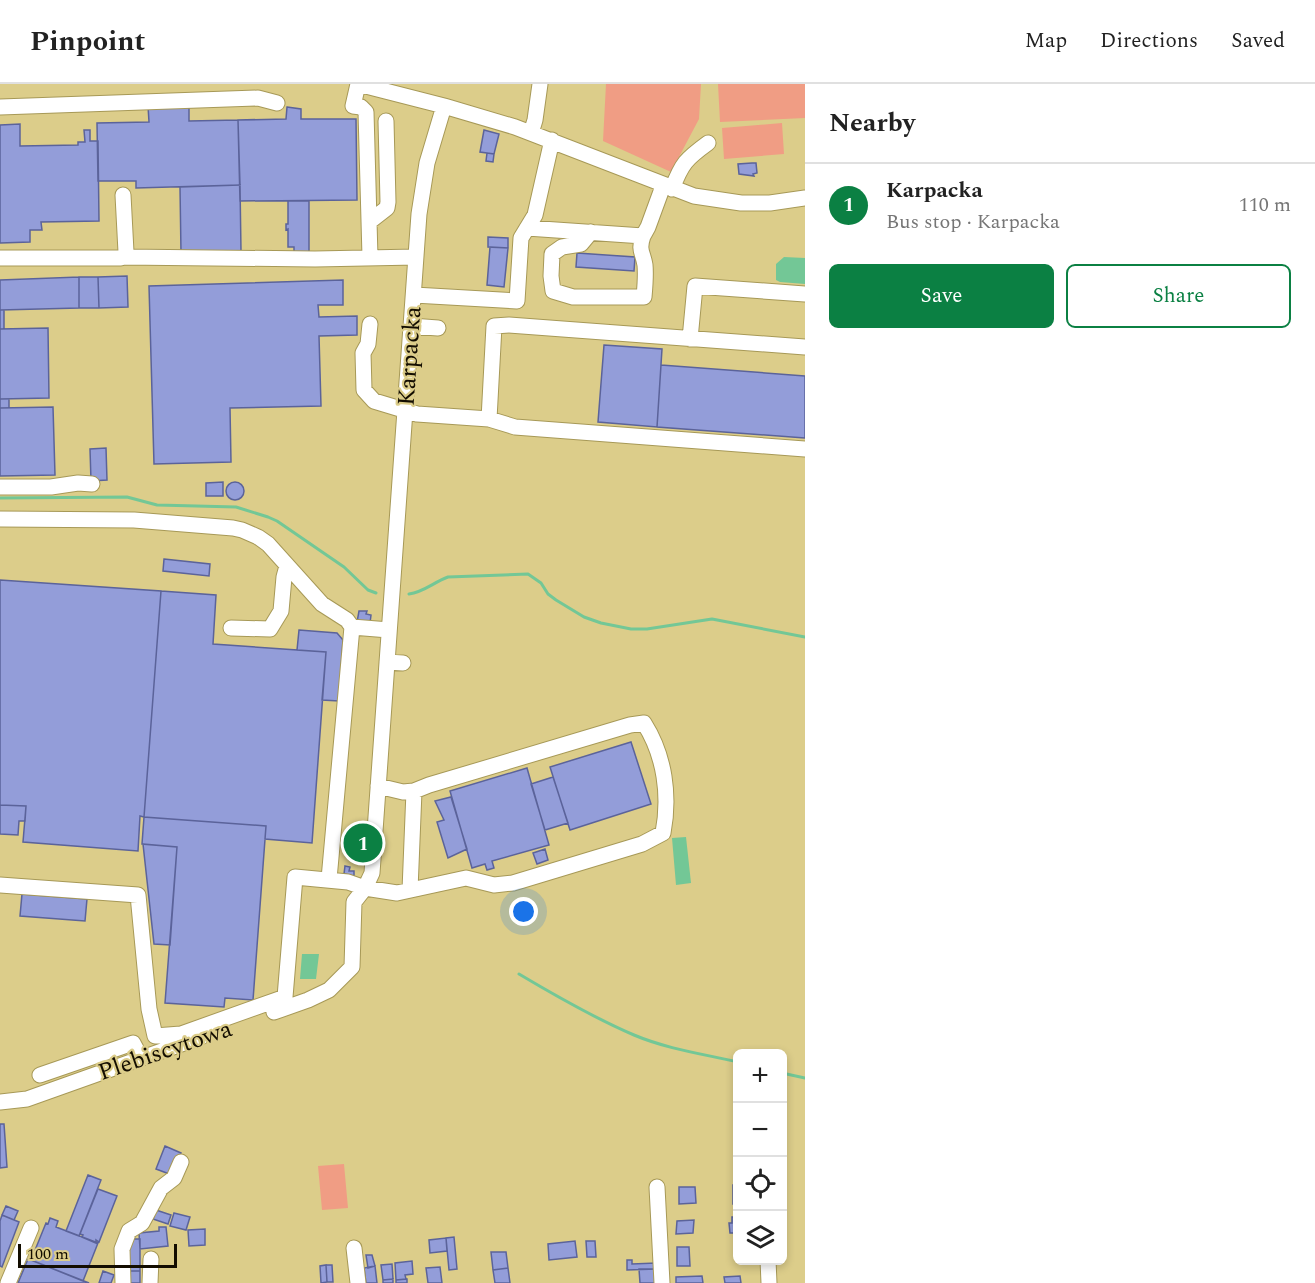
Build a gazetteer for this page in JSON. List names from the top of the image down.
{
  "streets": {
    "street": ["Karpacka", "Plebiscytowa"]
  },
  "crossings": [
    ["Karpacka", "Plebiscytowa"]
  ],
  "scale_bar": "100 m",
  "page": {
    "header": "Pinpoint",
    "nav": ["Map", "Directions", "Saved"],
    "heading": "Nearby",
    "list": [
      {
        "mark": "1",
        "name": "Karpacka",
        "note": "Bus stop · Karpacka",
        "value": "110 m"
      }
    ],
    "buttons": ["Save", "Share"],
    "pins": "1",
    "map_buttons": ["+", "−"],
    "scale": "100 m"
  }
}
